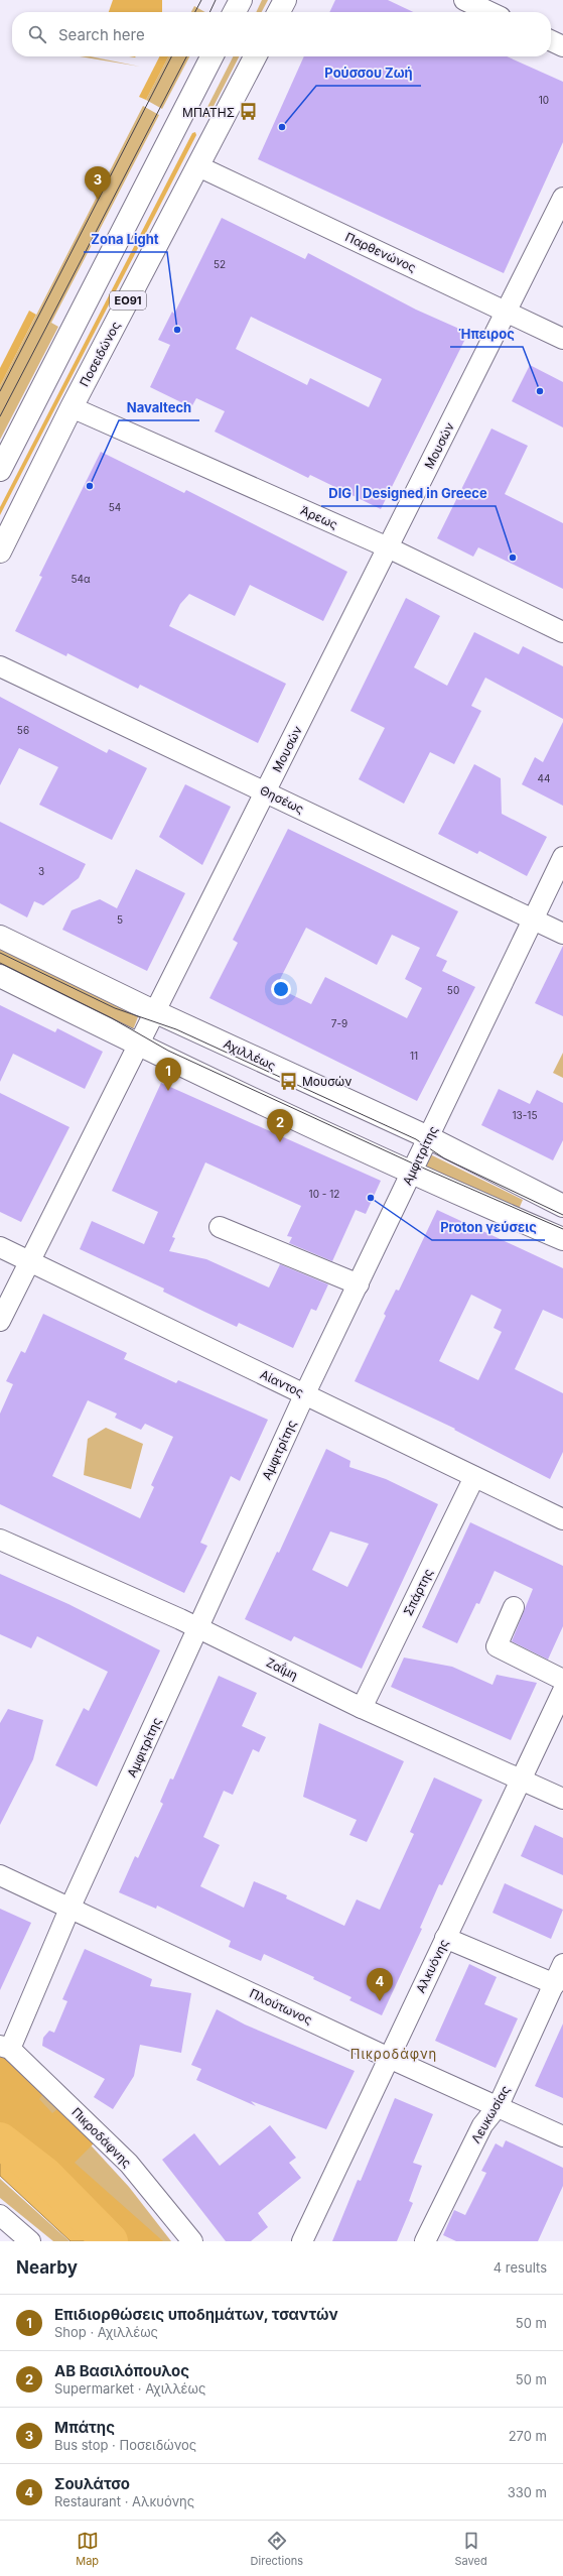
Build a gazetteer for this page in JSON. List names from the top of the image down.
{
  "streets": {
    "main road": ["ΕΟ91", "Ποσειδώνος", "Αχιλλέως"],
    "street": [
      "Παρθενώνος",
      "Μουσών",
      "Άρεως",
      "Θησέως",
      "Αμφιτρίτης",
      "Αίαντος",
      "Σπάρτης",
      "Ζαΐμη",
      "Αλκυόνης",
      "Πλούτωνος",
      "Λευκωσίας",
      "Πικροδάφνης"
    ]
  },
  "crossings": [
    ["Παρθενώνος", "Ποσειδώνος"],
    ["Παρθενώνος", "Μουσών"],
    ["Ποσειδώνος", "Άρεως"],
    ["Μουσών", "Άρεως"],
    ["Μουσών", "Θησέως"],
    ["Μουσών", "Αχιλλέως"],
    ["Μουσών", "Αίαντος"],
    ["Θησέως", "Αμφιτρίτης"],
    ["Αχιλλέως", "Αμφιτρίτης"],
    ["Αμφιτρίτης", "Αίαντος"],
    ["Αμφιτρίτης", "Ζαΐμη"],
    ["Αμφιτρίτης", "Πλούτωνος"],
    ["Αμφιτρίτης", "Πικροδάφνης"],
    ["Αίαντος", "Σπάρτης"],
    ["Σπάρτης", "Ζαΐμη"],
    ["Ζαΐμη", "Αλκυόνης"],
    ["Αλκυόνης", "Πλούτωνος"],
    ["Πλούτωνος", "Λευκωσίας"]
  ],
  "districts": ["Πικροδάφνη"],
  "places": {
    "bus stop": ["ΜΠΑΤΗΣ", "Μουσών"],
    "other": [
      "Ρούσσου Ζωή",
      "Zona Light",
      "Ήπειρος",
      "Navaltech",
      "DIG | Designed in Greece",
      "Proton γεύσεις"
    ]
  },
  "house_numbers": [
    "10",
    "52",
    "54",
    "54α",
    "56",
    "44",
    "3",
    "5",
    "50",
    "7-9",
    "11",
    "13-15",
    "10 - 12"
  ],
  "page": {
    "search": "Search here",
    "pins": [
      "3",
      "1",
      "2",
      "4"
    ],
    "heading": ["Nearby", "4 results"],
    "list": [
      {
        "mark": "1",
        "name": "Επιδιορθώσεις υποδημάτων, τσαντών",
        "note": "Shop · Αχιλλέως",
        "value": "50 m"
      },
      {
        "mark": "2",
        "name": "ΑΒ Βασιλόπουλος",
        "note": "Supermarket · Αχιλλέως",
        "value": "50 m"
      },
      {
        "mark": "3",
        "name": "Μπάτης",
        "note": "Bus stop · Ποσειδώνος",
        "value": "270 m"
      },
      {
        "mark": "4",
        "name": "Σουλάτσο",
        "note": "Restaurant · Αλκυόνης",
        "value": "330 m"
      }
    ],
    "nav": ["Map", "Directions", "Saved"]
  }
}
